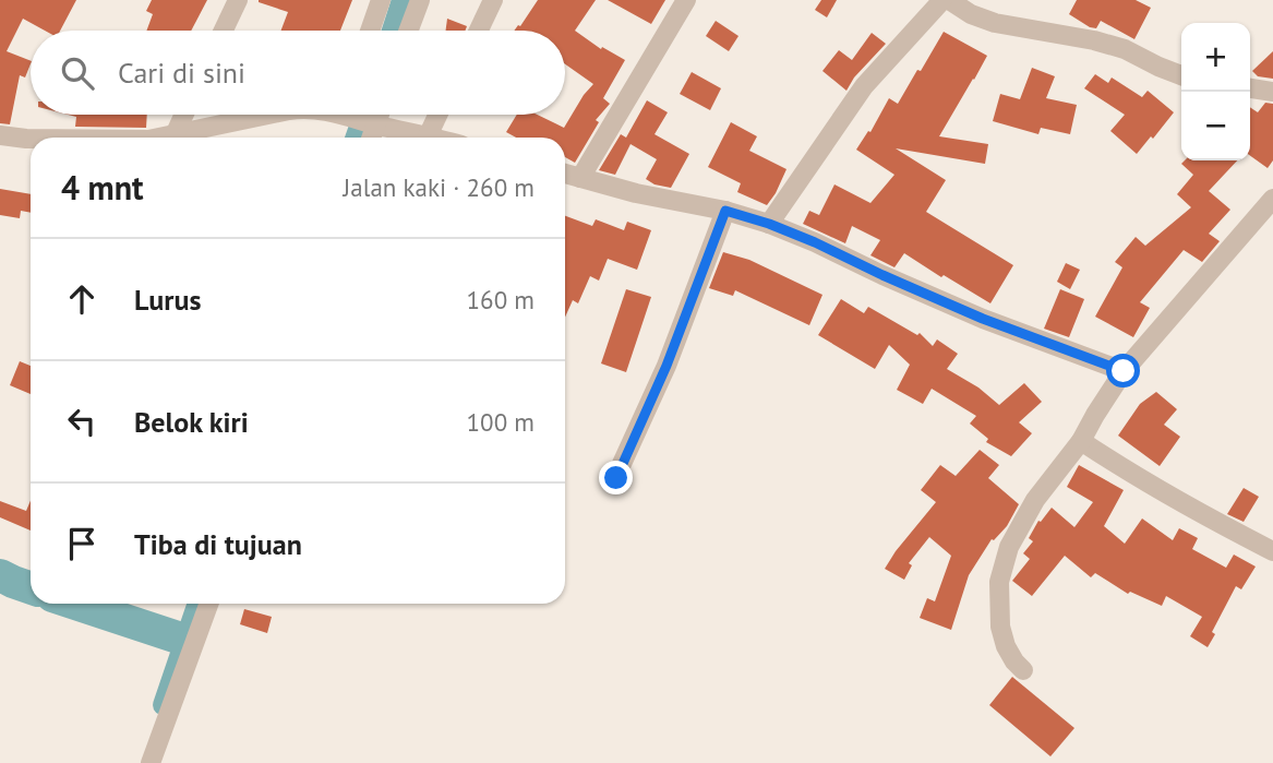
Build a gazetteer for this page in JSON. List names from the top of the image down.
{
  "page": {
    "map_buttons": ["+", "−"],
    "search": "Cari di sini",
    "heading": ["4 mnt", "Jalan kaki · 260 m"],
    "list": [
      ["Lurus", "160 m"],
      ["Belok kiri", "100 m"],
      "Tiba di tujuan"
    ]
  }
}
